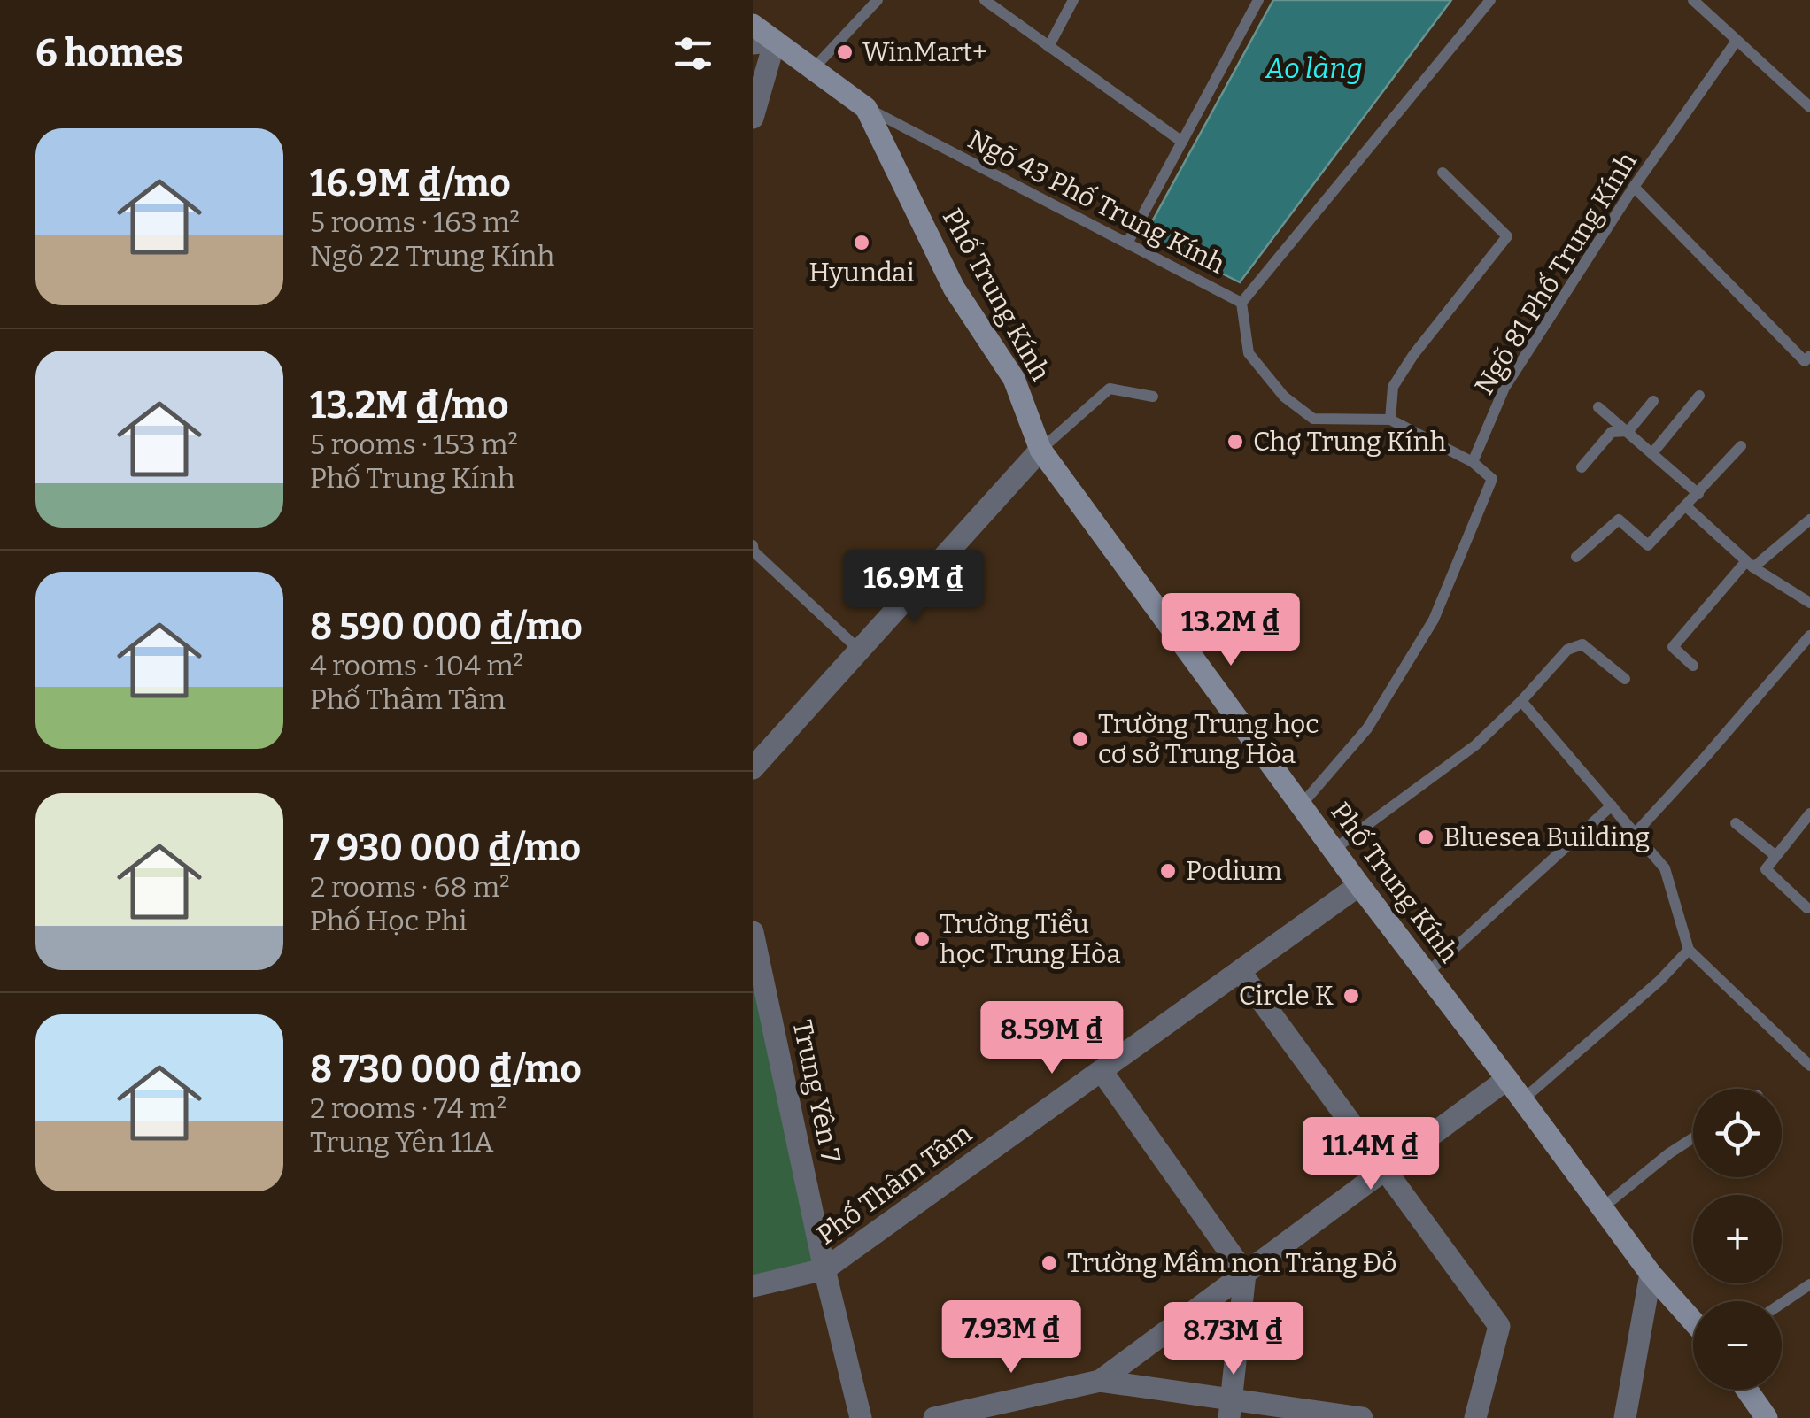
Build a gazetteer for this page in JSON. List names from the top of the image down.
{
  "streets": {
    "main road": ["Phố Trung Kính"],
    "street": ["Trung Yên 7", "Phố Thâm Tâm"],
    "lane": ["Ngõ 43 Phố Trung Kính", "Ngõ 81 Phố Trung Kính"]
  },
  "crossings": [
    ["Ngõ 43 Phố Trung Kính", "Phố Trung Kính"],
    ["Phố Trung Kính", "Phố Thâm Tâm"],
    ["Trung Yên 7", "Phố Thâm Tâm"]
  ],
  "water": ["Ao làng"],
  "places": [
    "WinMart+",
    "Hyundai",
    "Chợ Trung Kính",
    "Trường Trung học cơ sở Trung Hòa",
    "Bluesea Building",
    "Podium",
    "Trường Tiểu học Trung Hòa",
    "Circle K",
    "Trường Mầm non Trăng Đỏ"
  ],
  "page": {
    "heading": "6 homes",
    "list": [
      {
        "name": "16.9M ₫/mo",
        "note": "5 rooms · 163 m² · Ngõ 22 Trung Kính"
      },
      {
        "name": "13.2M ₫/mo",
        "note": "5 rooms · 153 m² · Phố Trung Kính"
      },
      {
        "name": "8 590 000 ₫/mo",
        "note": "4 rooms · 104 m² · Phố Thâm Tâm"
      },
      {
        "name": "7 930 000 ₫/mo",
        "note": "2 rooms · 68 m² · Phố Học Phi"
      },
      {
        "name": "8 730 000 ₫/mo",
        "note": "2 rooms · 74 m² · Trung Yên 11A"
      }
    ],
    "price": [
      "16.9M ₫",
      "13.2M ₫",
      "8.59M ₫",
      "11.4M ₫",
      "7.93M ₫",
      "8.73M ₫"
    ],
    "map_buttons": ["+", "−"]
  }
}
